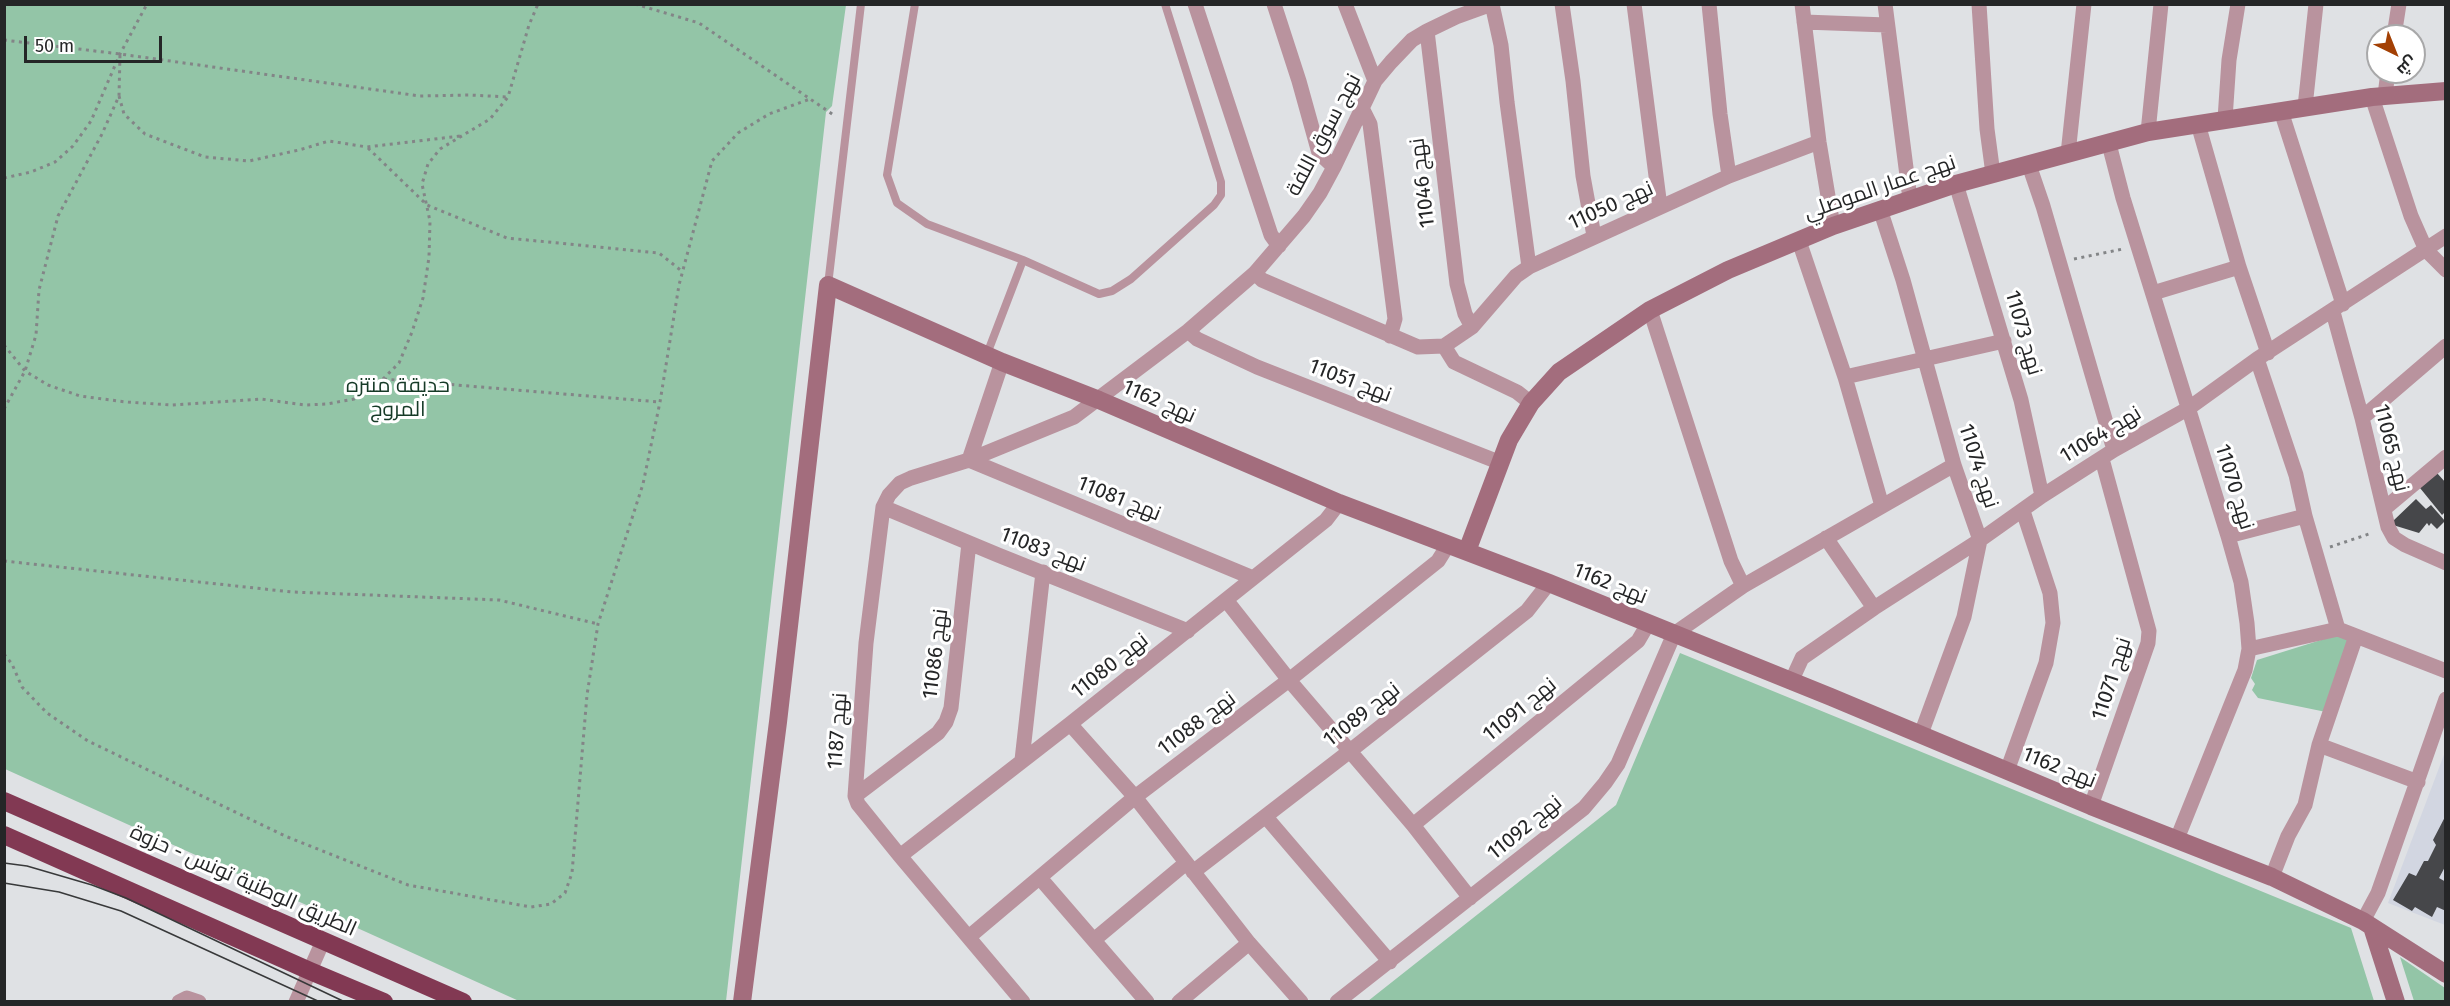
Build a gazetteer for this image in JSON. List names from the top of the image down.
{
  "streets": {
    "highway": ["الطريق الوطنية تونس - حزوة"],
    "street": [
      "نهج سوق اللفة",
      "نهج 11046",
      "نهج عمار الموصلي",
      "نهج 11050",
      "نهج 11073",
      "نهج 11051",
      "نهج 1162",
      "نهج 11064",
      "نهج 11065",
      "نهج 11074",
      "نهج 11070",
      "نهج 11081",
      "نهج 11083",
      "نهج 11086",
      "نهج 11080",
      "نهج 11071",
      "نهج 11091",
      "نهج 11089",
      "نهج 11088",
      "نهج 1187",
      "نهج 11092"
    ]
  },
  "crossings": [
    ["نهج سوق اللفة", "نهج 11046"],
    ["نهج سوق اللفة", "نهج 11051"],
    ["نهج سوق اللفة", "نهج 1162"],
    ["نهج سوق اللفة", "نهج 1187"],
    ["نهج 11046", "نهج 11050"],
    ["نهج عمار الموصلي", "نهج 11073"],
    ["نهج عمار الموصلي", "نهج 11051"],
    ["نهج عمار الموصلي", "نهج 1162"],
    ["نهج عمار الموصلي", "نهج 11065"],
    ["نهج عمار الموصلي", "نهج 11074"],
    ["نهج عمار الموصلي", "نهج 11070"],
    ["نهج عمار الموصلي", "نهج 11071"],
    ["نهج 11073", "نهج 11064"],
    ["نهج 1162", "نهج 11064"],
    ["نهج 1162", "نهج 11074"],
    ["نهج 1162", "نهج 11070"],
    ["نهج 1162", "نهج 11080"],
    ["نهج 1162", "نهج 11071"],
    ["نهج 1162", "نهج 11091"],
    ["نهج 1162", "نهج 11089"],
    ["نهج 1162", "نهج 11088"],
    ["نهج 1162", "نهج 1187"],
    ["نهج 1162", "نهج 11092"],
    ["نهج 11064", "نهج 11065"],
    ["نهج 11064", "نهج 11074"],
    ["نهج 11064", "نهج 11070"],
    ["نهج 11064", "نهج 11071"],
    ["نهج 11081", "نهج 11080"],
    ["نهج 11081", "نهج 1187"],
    ["نهج 11083", "نهج 11086"],
    ["نهج 11083", "نهج 11080"],
    ["نهج 11083", "نهج 1187"],
    ["نهج 11086", "نهج 1187"],
    ["نهج 11080", "نهج 1187"],
    ["نهج 11088", "نهج 1187"]
  ],
  "parks": ["حديقة منتزه المروج"],
  "scale_bar": "50 m",
  "north": "bottom right"
}
